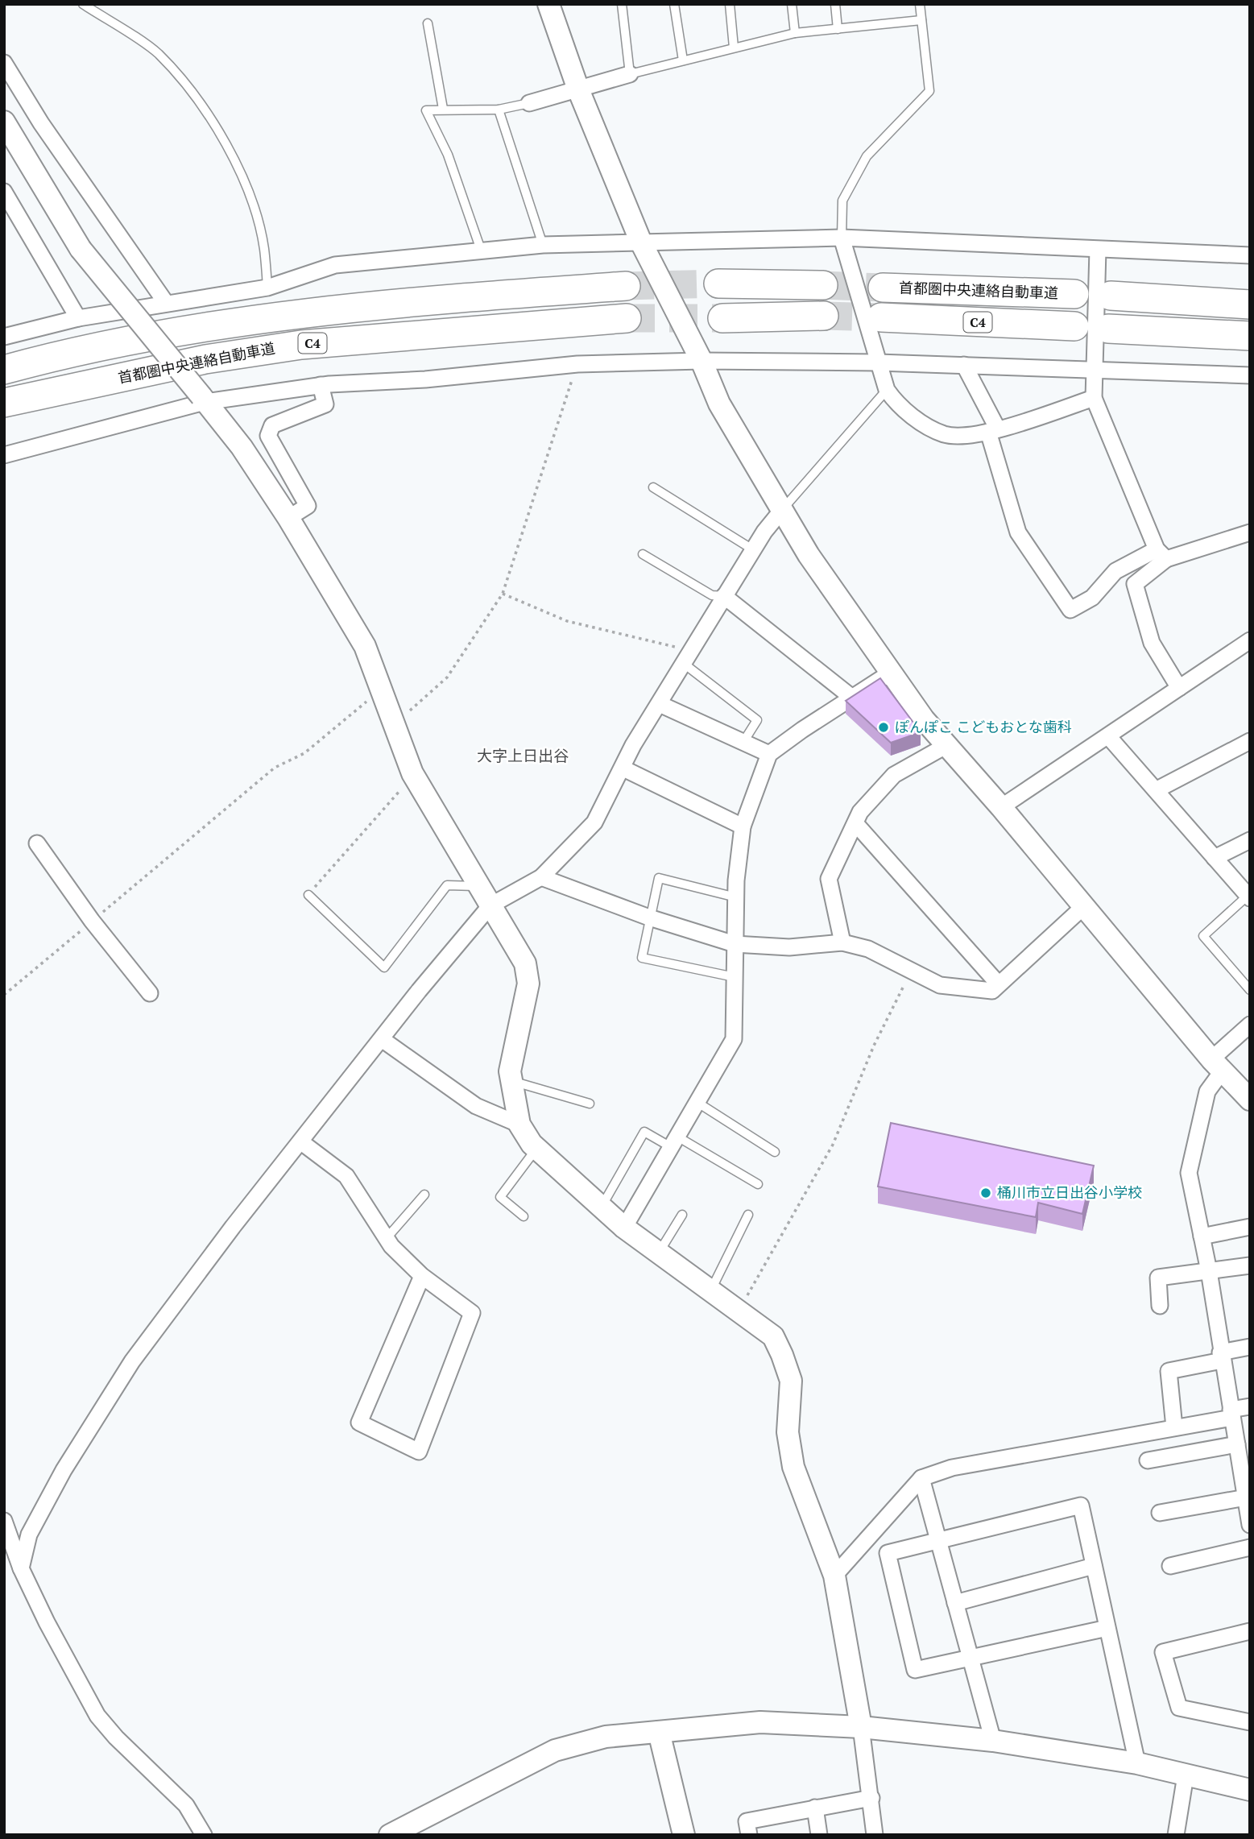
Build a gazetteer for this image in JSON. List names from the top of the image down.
{
  "streets": {
    "highway": ["首都圏中央連絡自動車道", "C4"]
  },
  "districts": ["大字上日出谷"],
  "places": ["ぽんぽこ こどもおとな歯科", "桶川市立日出谷小学校"]
}
